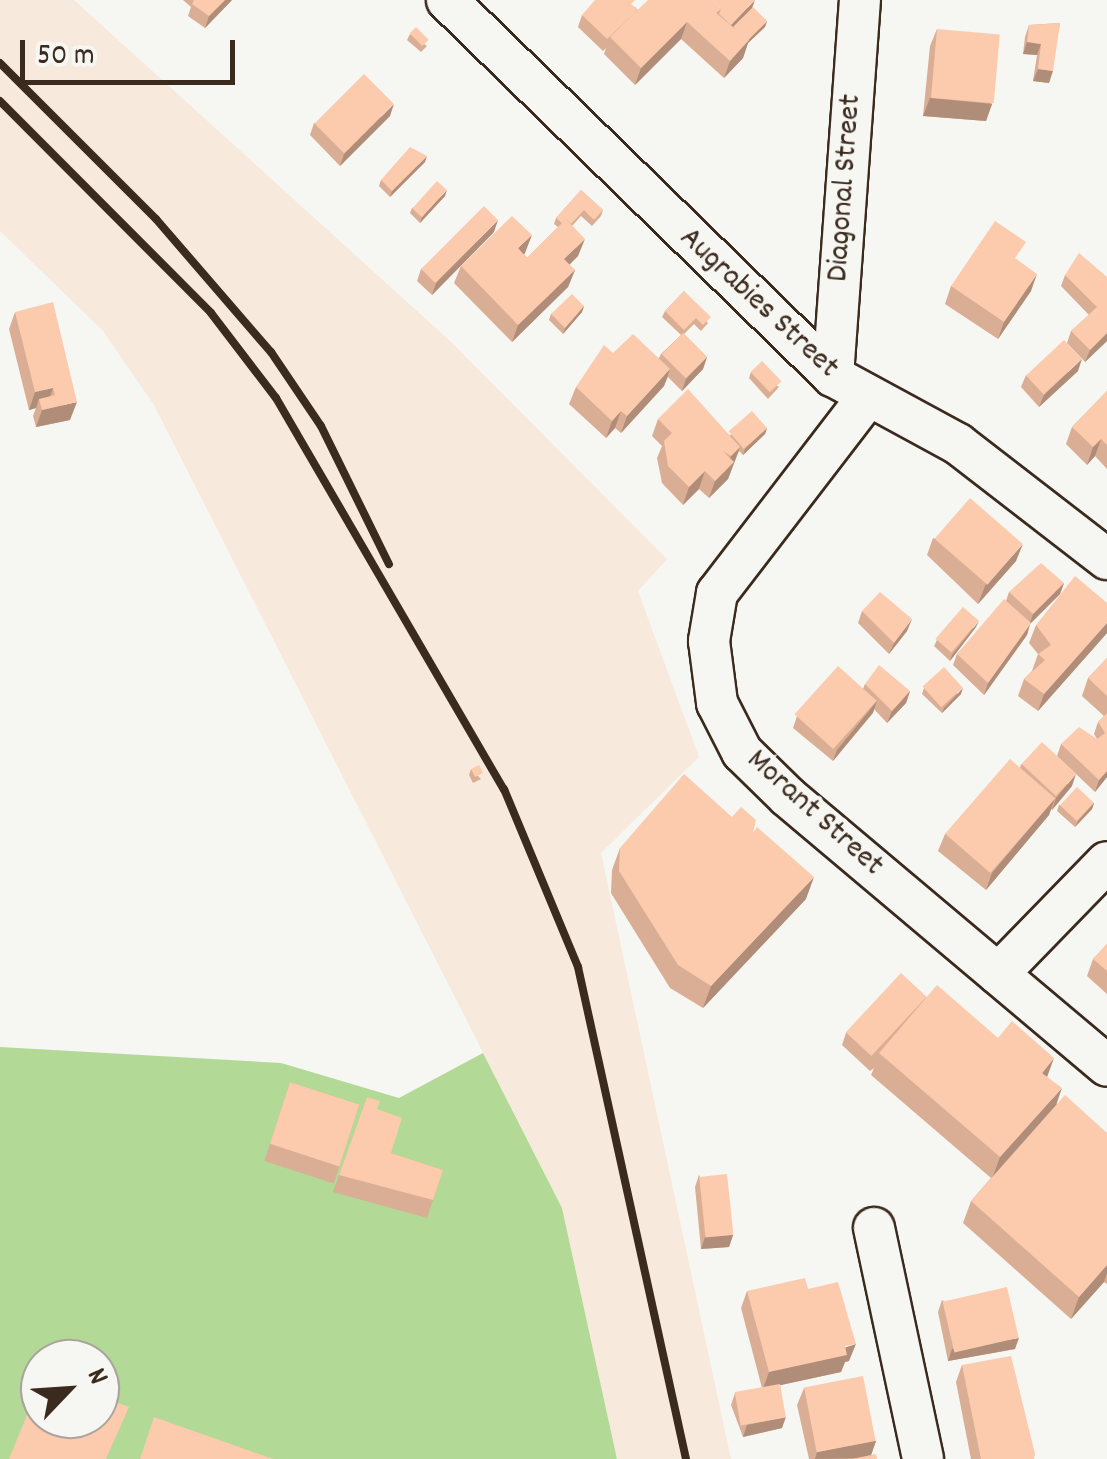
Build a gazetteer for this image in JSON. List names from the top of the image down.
{
  "streets": {
    "street": ["Diagonal Street", "Augrabies Street", "Morant Street"]
  },
  "crossings": [
    ["Diagonal Street", "Augrabies Street"],
    ["Augrabies Street", "Morant Street"]
  ],
  "scale_bar": "50 m",
  "north": "top right"
}
